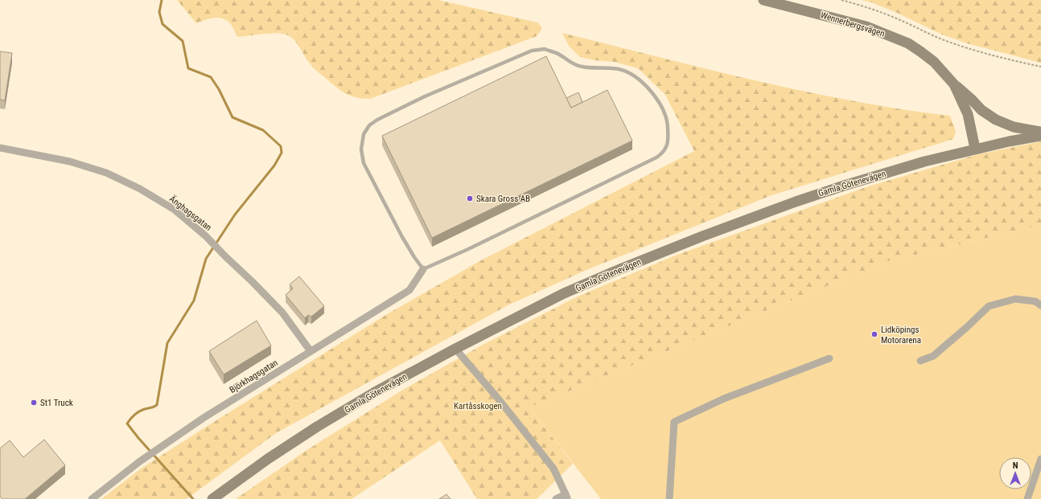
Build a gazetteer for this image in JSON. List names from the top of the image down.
{
  "streets": {
    "street": [
      "Wennerbergsvägen",
      "Gamla Götenevägen",
      "Änghagsgatan",
      "Björkhagsgatan"
    ]
  },
  "crossings": [
    ["Wennerbergsvägen", "Gamla Götenevägen"],
    ["Änghagsgatan", "Björkhagsgatan"]
  ],
  "parks": ["Kartåsskogen"],
  "places": ["Skara Gross AB", "Lidköpings Motorarena", "St1 Truck"],
  "north": "top"
}
